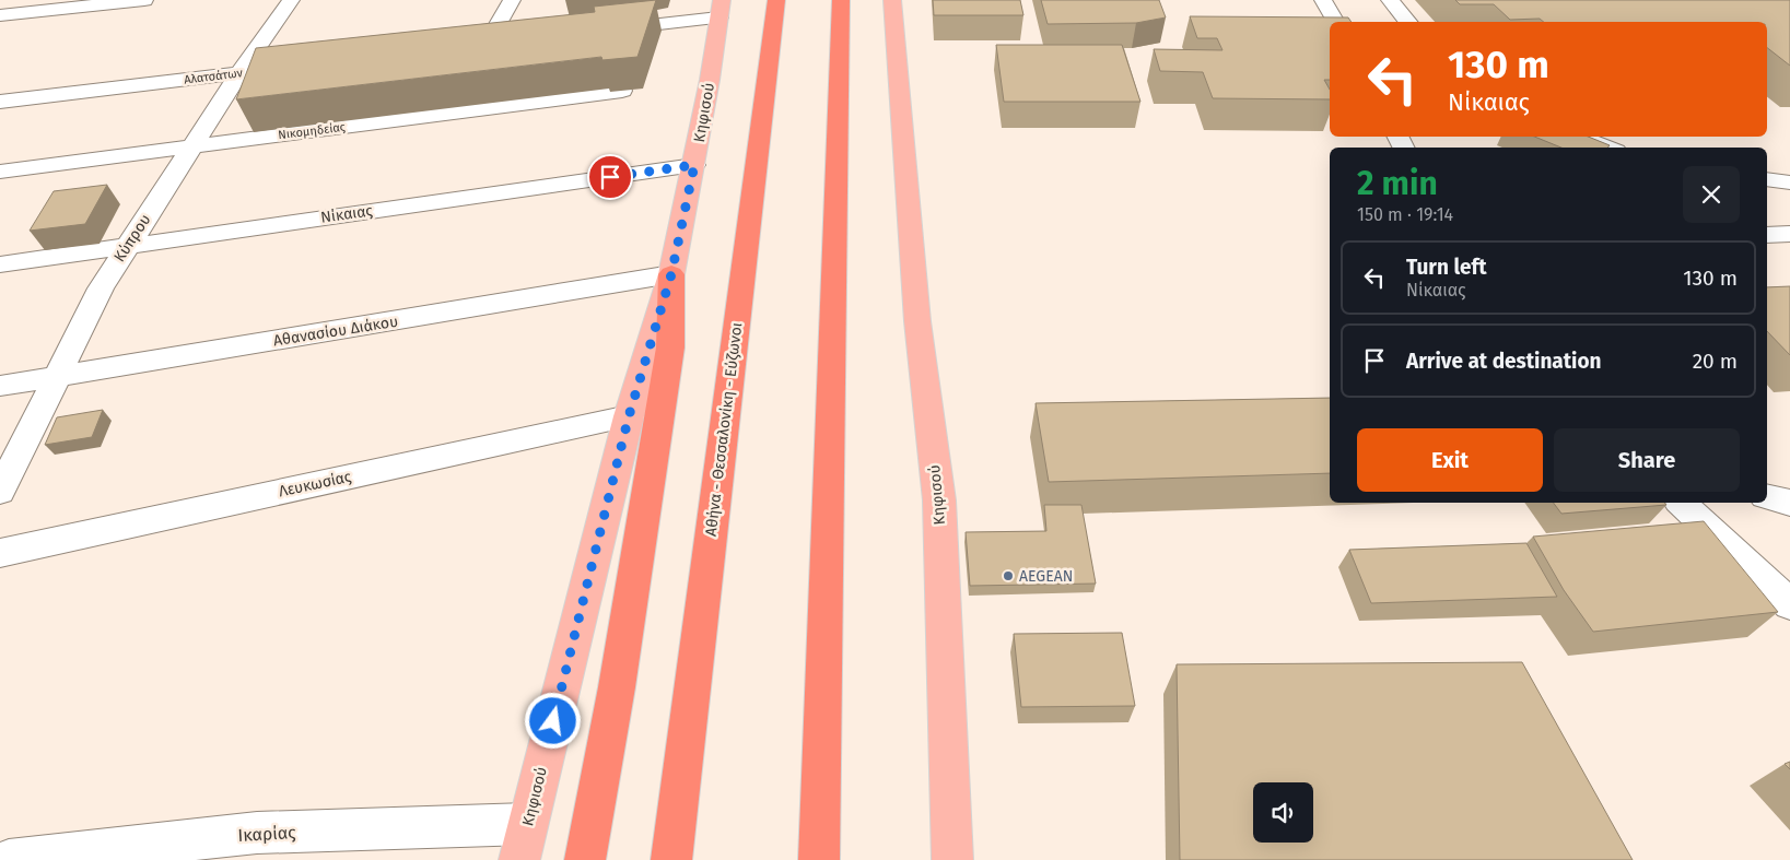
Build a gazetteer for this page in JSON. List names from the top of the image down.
{
  "streets": {
    "highway": ["Αθήνα - Θεσσαλονίκη - Εύζωνοι"],
    "main road": ["Κηφισού"],
    "street": [
      "Αλατσάτων",
      "Νικομηδείας",
      "Νίκαιας",
      "Κύπρου",
      "Αθανασίου Διάκου",
      "Λευκωσίας",
      "Ικαρίας"
    ]
  },
  "crossings": [
    ["Αλατσάτων", "Κύπρου"],
    ["Κηφισού", "Νίκαιας"],
    ["Κηφισού", "Αθανασίου Διάκου"],
    ["Κηφισού", "Λευκωσίας"],
    ["Κηφισού", "Ικαρίας"],
    ["Νικομηδείας", "Κύπρου"],
    ["Νίκαιας", "Κύπρου"],
    ["Κύπρου", "Αθανασίου Διάκου"]
  ],
  "places": ["AEGEAN"],
  "page": {
    "turn": ["130 m", "Νίκαιας"],
    "heading": ["2 min", "150 m · 19:14"],
    "list": [
      {
        "name": "Turn left",
        "note": "Νίκαιας",
        "value": "130 m"
      },
      {
        "name": "Arrive at destination",
        "value": "20 m"
      }
    ],
    "buttons": ["Exit", "Share"]
  }
}
